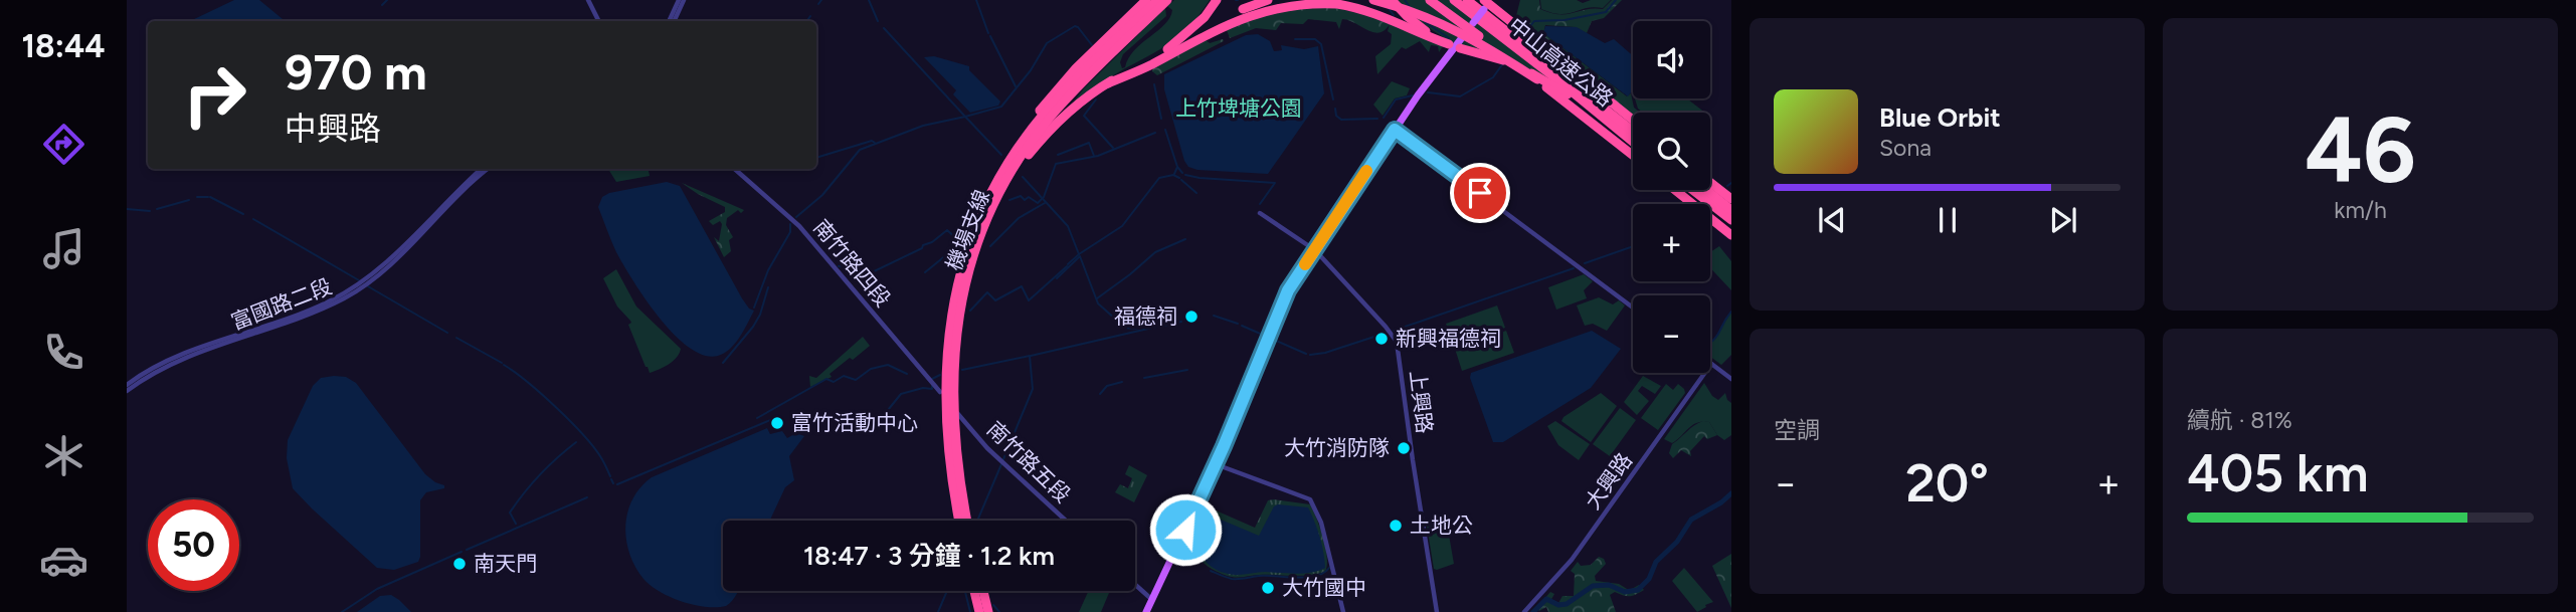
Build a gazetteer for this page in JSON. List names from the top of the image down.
{
  "streets": {
    "highway": ["中山高速公路", "機場支線"],
    "street": [
      "南竹路四段",
      "富國路二段",
      "上興路",
      "南竹路五段",
      "大興路"
    ]
  },
  "parks": ["上竹埤塘公園"],
  "places": [
    "福德祠",
    "新興福德祠",
    "富竹活動中心",
    "大竹消防隊",
    "土地公",
    "南天門",
    "大竹國中"
  ],
  "page": {
    "tabs": "18:44",
    "tile": [
      ["46", "km/h"],
      "空調",
      ["續航 · 81%", "405 km"]
    ],
    "map_buttons": ["+", "−"],
    "turn": ["970 m", "中興路"],
    "song": ["Blue Orbit", "Sona"],
    "heat": ["−", "20°", "+"],
    "limit": "50",
    "trip": "18:47 · 3 分鐘 · 1.2 km"
  }
}
